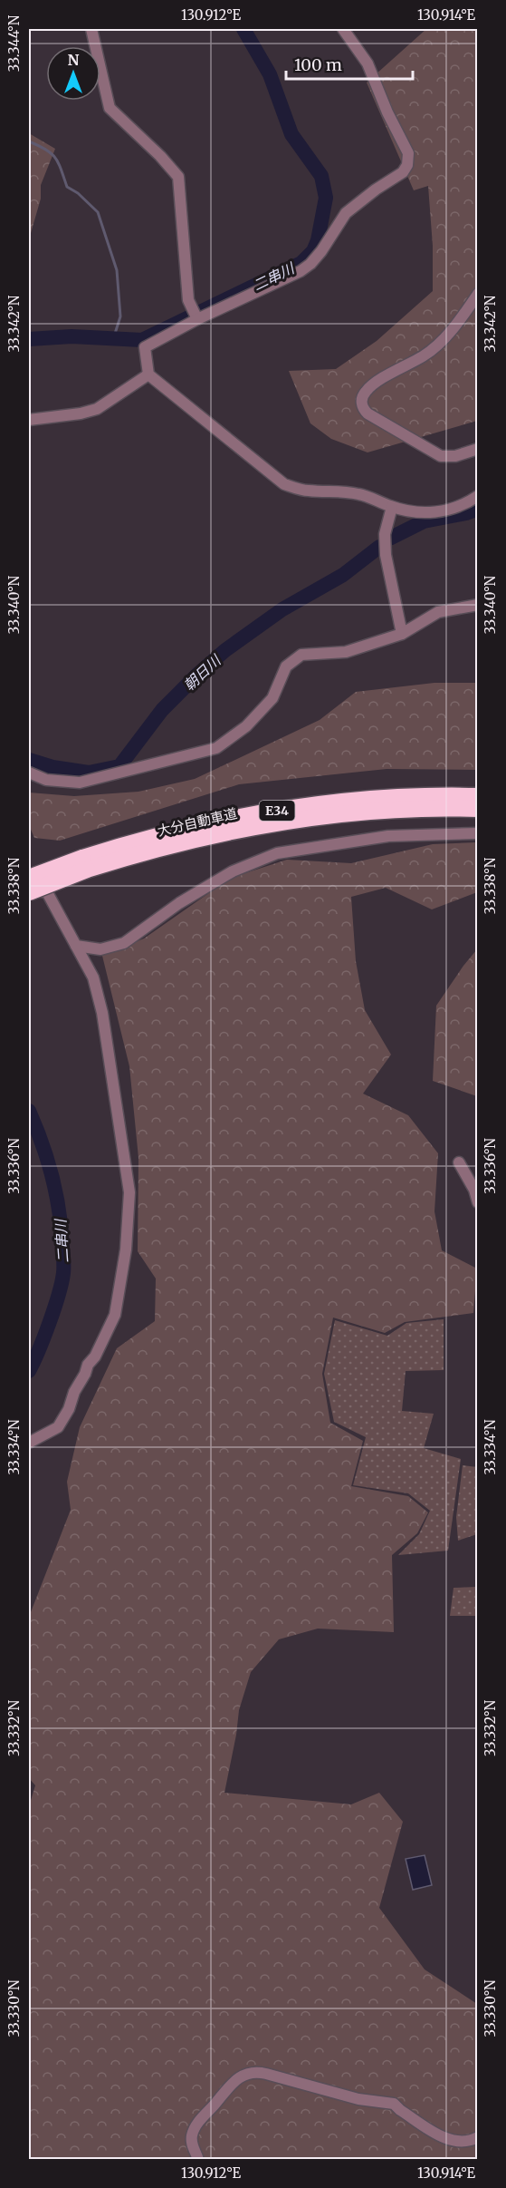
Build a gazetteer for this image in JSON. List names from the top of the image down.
{
  "streets": {
    "highway": ["E34", "大分自動車道"]
  },
  "water": ["二串川", "朝日川"],
  "scale_bar": "100 m",
  "north": "top",
  "coordinates": [
    "130.912°E",
    "130.914°E",
    "33.344°N",
    "33.342°N",
    "33.340°N",
    "33.338°N",
    "33.336°N",
    "33.334°N",
    "33.332°N",
    "33.330°N"
  ]
}
